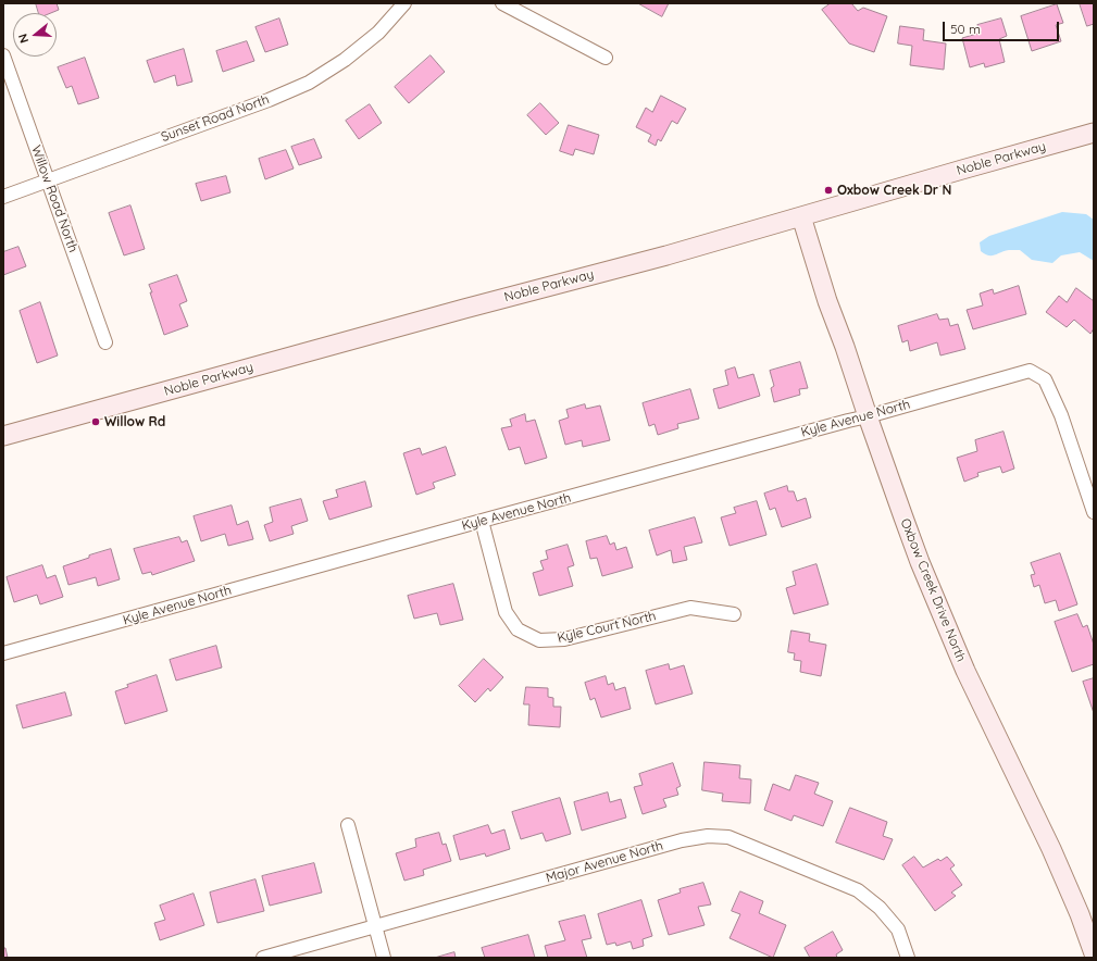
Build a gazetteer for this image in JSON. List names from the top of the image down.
{
  "streets": {
    "main road": ["Noble Parkway", "Oxbow Creek Drive North"],
    "street": [
      "Sunset Road North",
      "Willow Road North",
      "Kyle Avenue North",
      "Kyle Court North",
      "Major Avenue North"
    ]
  },
  "crossings": [
    ["Sunset Road North", "Willow Road North"],
    ["Noble Parkway", "Oxbow Creek Drive North"],
    ["Kyle Avenue North", "Oxbow Creek Drive North"],
    ["Kyle Avenue North", "Kyle Court North"]
  ],
  "places": ["Oxbow Creek Dr N", "Willow Rd"],
  "scale_bar": "50 m",
  "north": "left"
}
